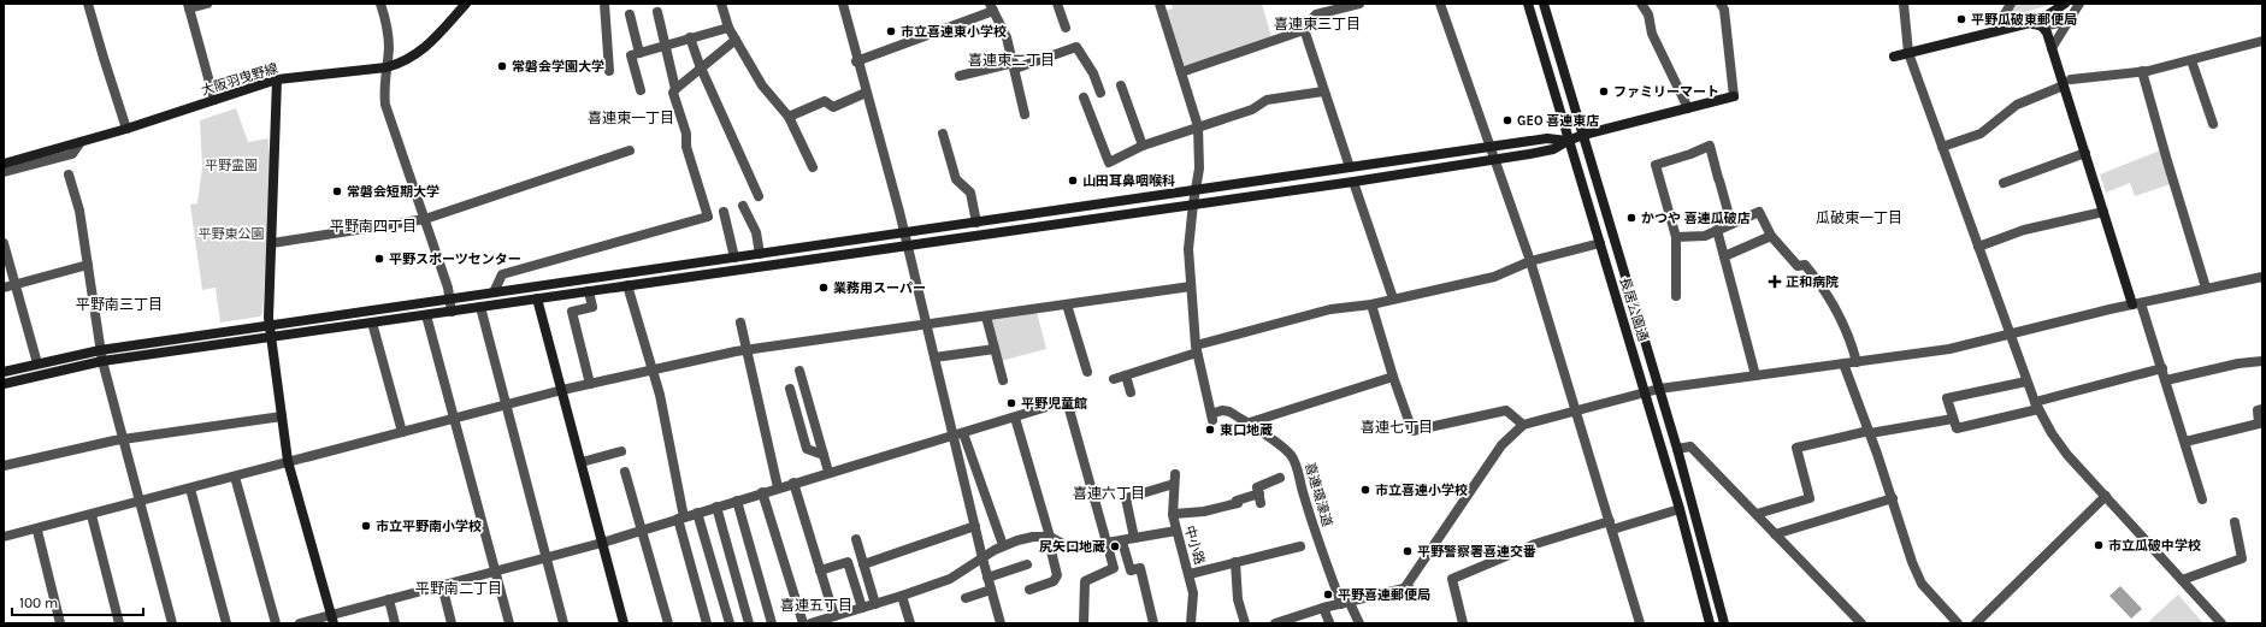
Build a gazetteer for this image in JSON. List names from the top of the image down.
{
  "streets": {
    "street": [
      "大阪羽曳野線",
      "長居公園通",
      "喜連環濠道",
      "中小路"
    ]
  },
  "districts": [
    "喜連東三丁目",
    "喜連東二丁目",
    "喜連東一丁目",
    "瓜破東一丁目",
    "平野南四丁目",
    "平野南三丁目",
    "喜連七丁目",
    "喜連六丁目",
    "平野南二丁目",
    "喜連五丁目"
  ],
  "parks": ["平野霊園", "平野東公園"],
  "places": {
    "other": [
      "平野瓜破東郵便局",
      "市立喜連東小学校",
      "常磐会学園大学",
      "ファミリーマート",
      "GEO 喜連東店",
      "山田耳鼻咽喉科",
      "常磐会短期大学",
      "かつや 喜連瓜破店",
      "平野スポーツセンター",
      "業務用スーパー",
      "平野児童館",
      "東口地蔵",
      "市立喜連小学校",
      "市立平野南小学校",
      "市立瓜破中学校",
      "尻矢口地蔵",
      "平野警察署喜連交番",
      "平野喜連郵便局"
    ],
    "health": ["正和病院"]
  },
  "scale_bar": "100 m"
}
